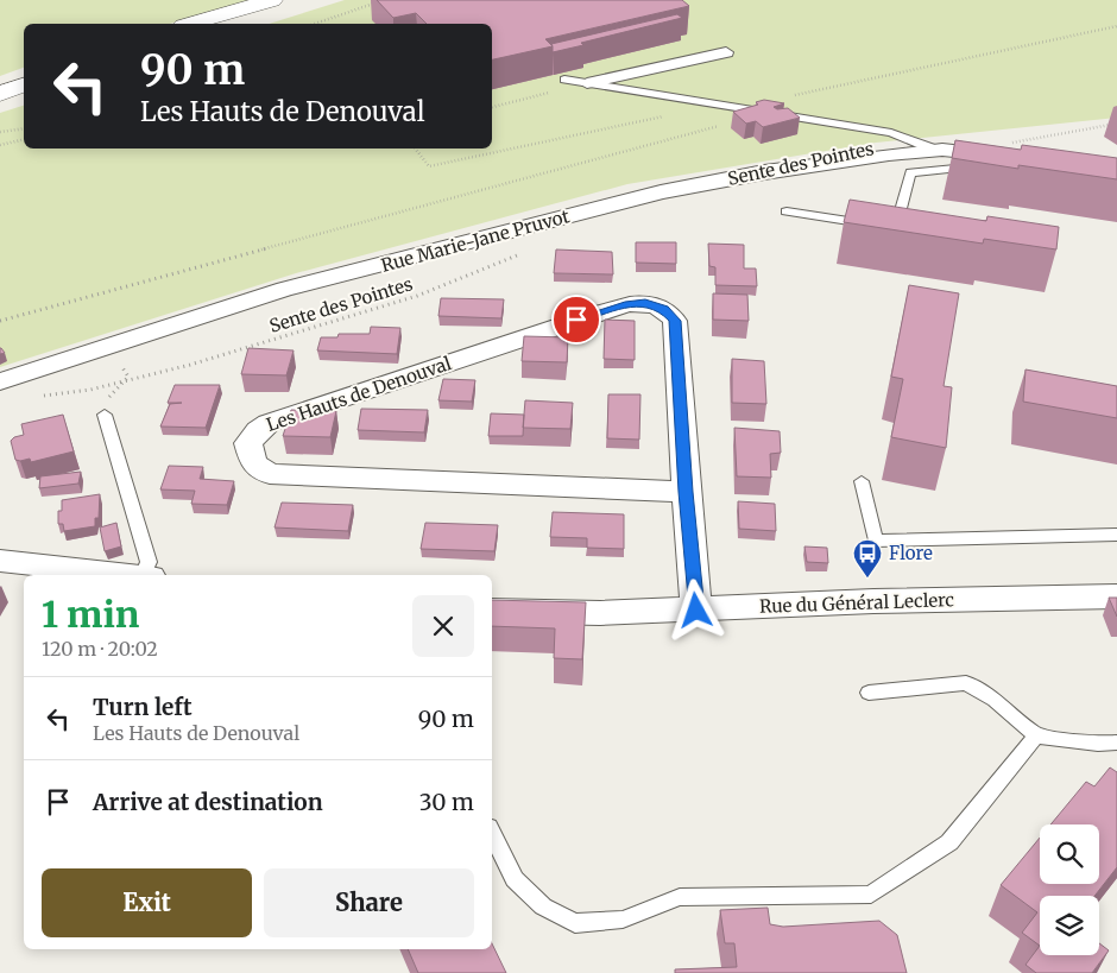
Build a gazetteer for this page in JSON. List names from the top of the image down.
{
  "streets": {
    "street": ["Rue Marie-Jane Pruvot", "Les Hauts de Denouval", "Rue du Général Leclerc"],
    "path": ["Sente des Pointes"]
  },
  "crossings": [
    ["Les Hauts de Denouval", "Rue du Général Leclerc"]
  ],
  "places": {
    "bus stop": ["Flore"]
  },
  "page": {
    "turn": ["90 m", "Les Hauts de Denouval"],
    "heading": ["1 min", "120 m · 20:02"],
    "list": [
      {
        "name": "Turn left",
        "note": "Les Hauts de Denouval",
        "value": "90 m"
      },
      {
        "name": "Arrive at destination",
        "value": "30 m"
      }
    ],
    "buttons": ["Exit", "Share"]
  }
}
